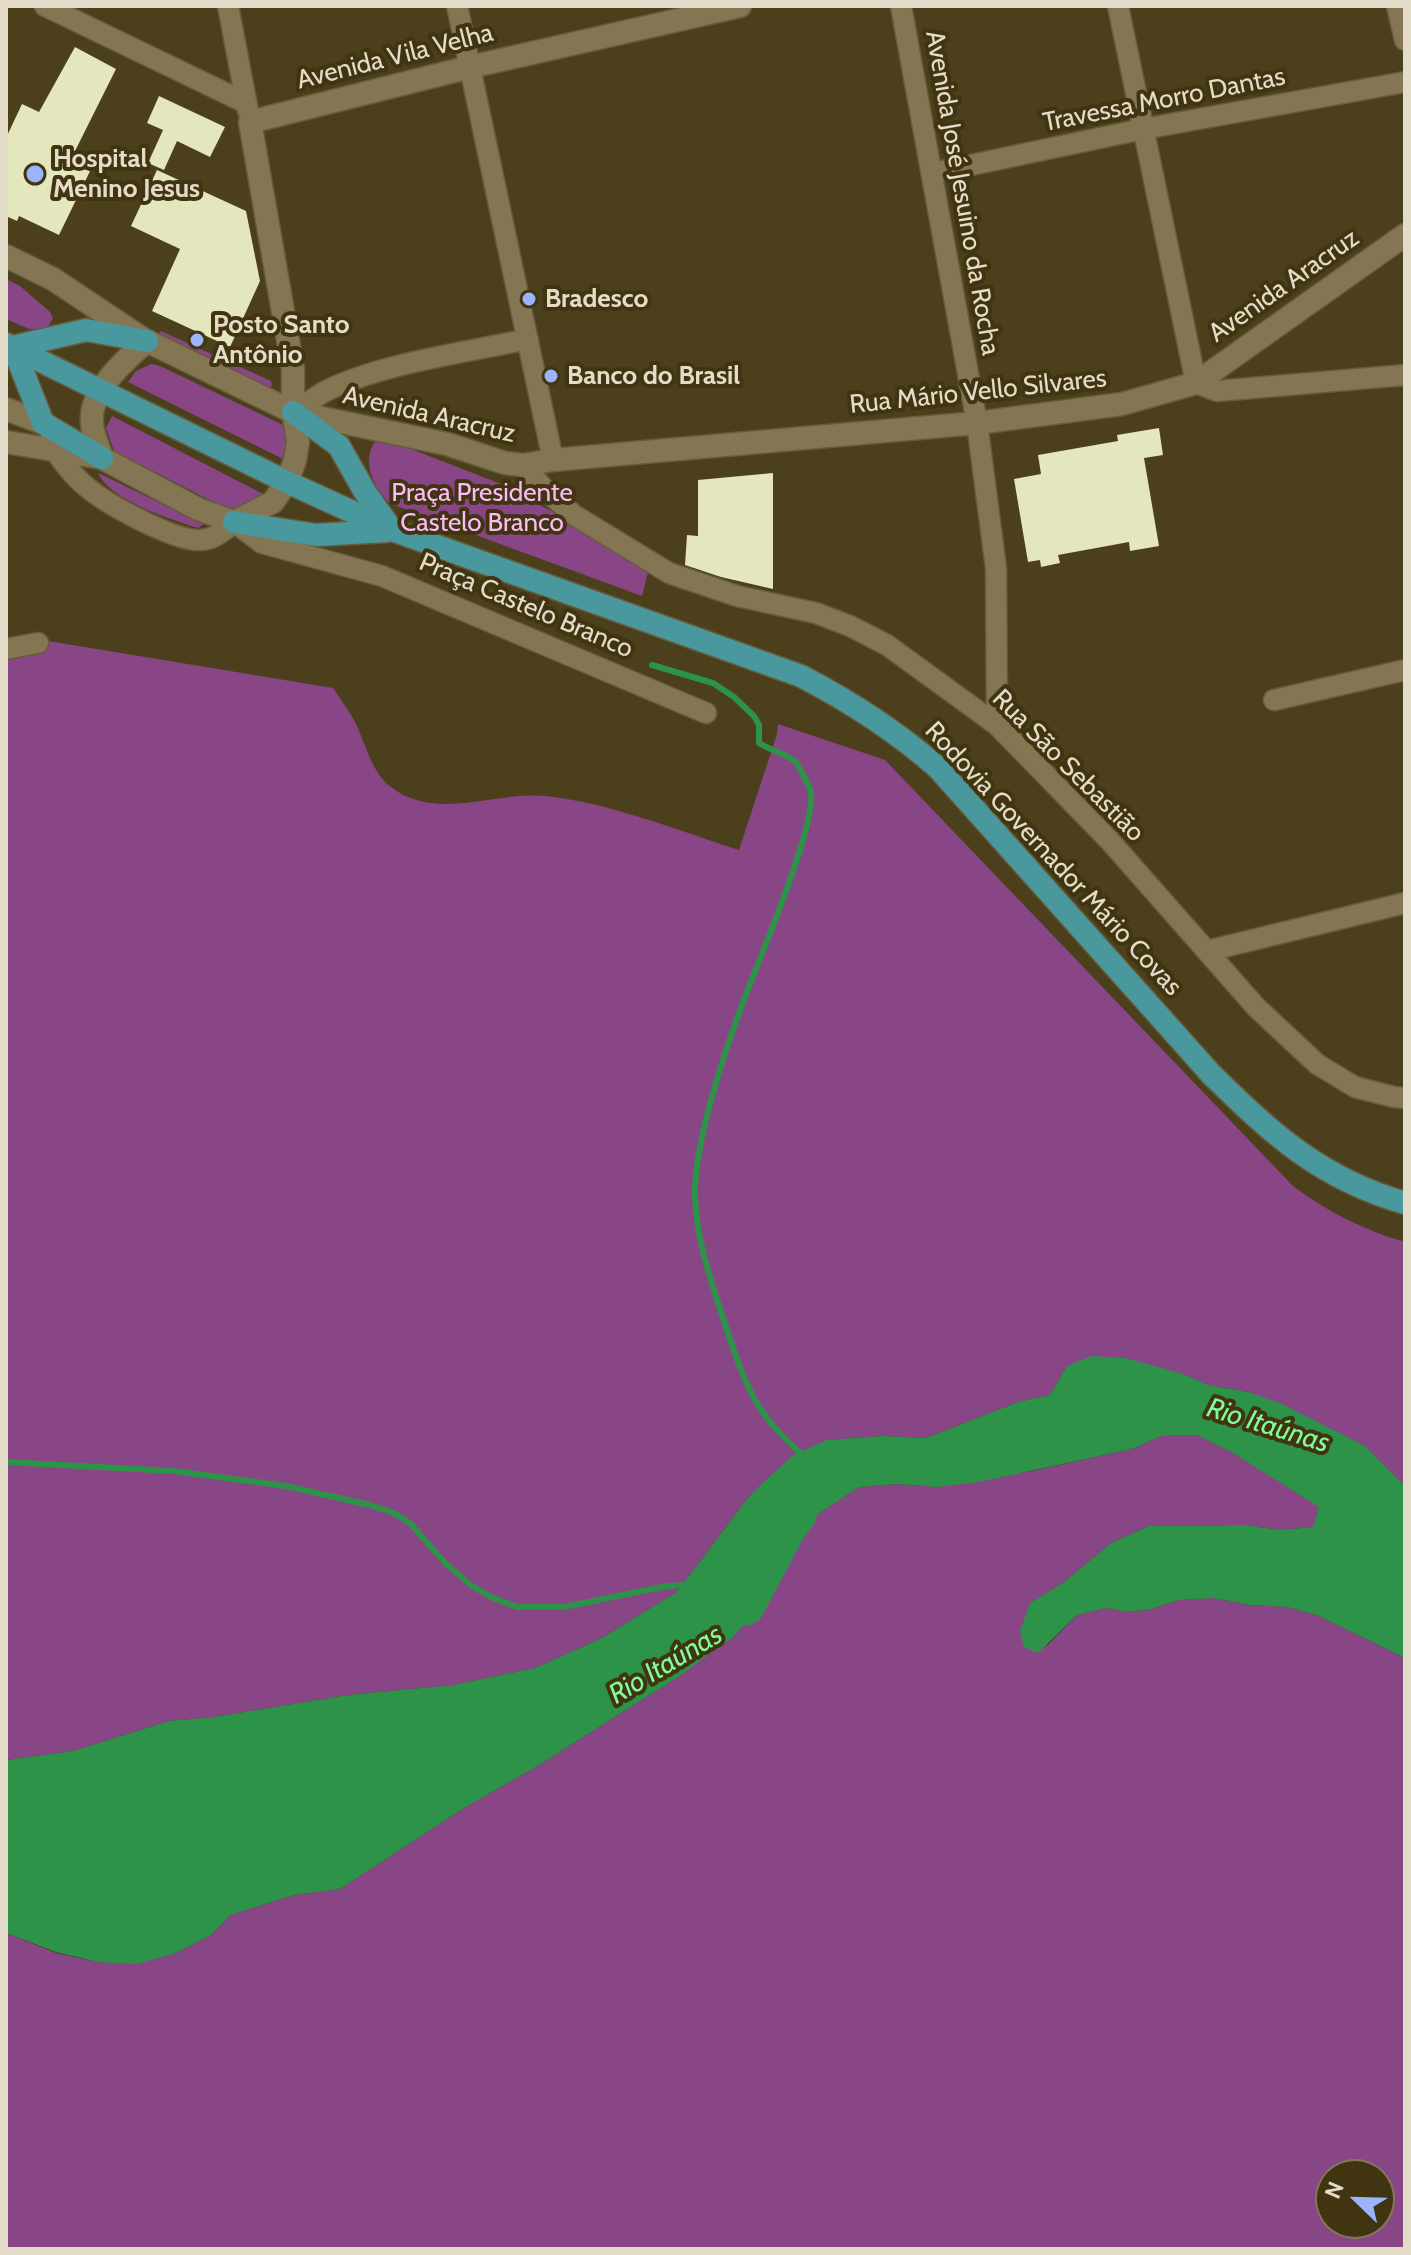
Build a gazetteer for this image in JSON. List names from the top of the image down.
{
  "streets": {
    "highway": ["Rodovia Governador Mário Covas"],
    "main road": [
      "Avenida Vila Velha",
      "Avenida Aracruz",
      "Rua Mário Vello Silvares",
      "Praça Castelo Branco"
    ],
    "street": ["Travessa Morro Dantas", "Avenida José Jesuino da Rocha", "Rua São Sebastião"]
  },
  "crossings": [
    ["Travessa Morro Dantas", "Avenida José Jesuino da Rocha"],
    ["Avenida José Jesuino da Rocha", "Rua Mário Vello Silvares"],
    ["Avenida José Jesuino da Rocha", "Rua São Sebastião"],
    ["Avenida Aracruz", "Rua Mário Vello Silvares"],
    ["Avenida Aracruz", "Rua São Sebastião"]
  ],
  "water": ["Rio Itaúnas"],
  "parks": ["Praça Presidente Castelo Branco"],
  "places": [
    "Hospital Menino Jesus",
    "Bradesco",
    "Posto Santo Antônio",
    "Banco do Brasil"
  ],
  "north": "top left"
}
